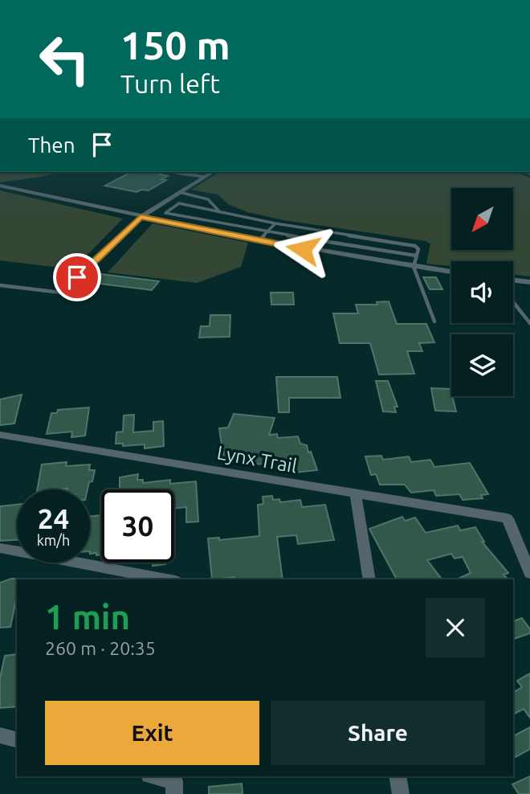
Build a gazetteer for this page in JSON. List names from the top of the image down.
{
  "streets": {
    "street": ["Lynx Trail"]
  },
  "north": "bottom left",
  "page": {
    "turn": ["150 m", "Turn left"],
    "then": "Then",
    "speed": "24 km/h",
    "limit": "30",
    "heading": ["1 min", "260 m · 20:35"],
    "buttons": ["Exit", "Share"]
  }
}
